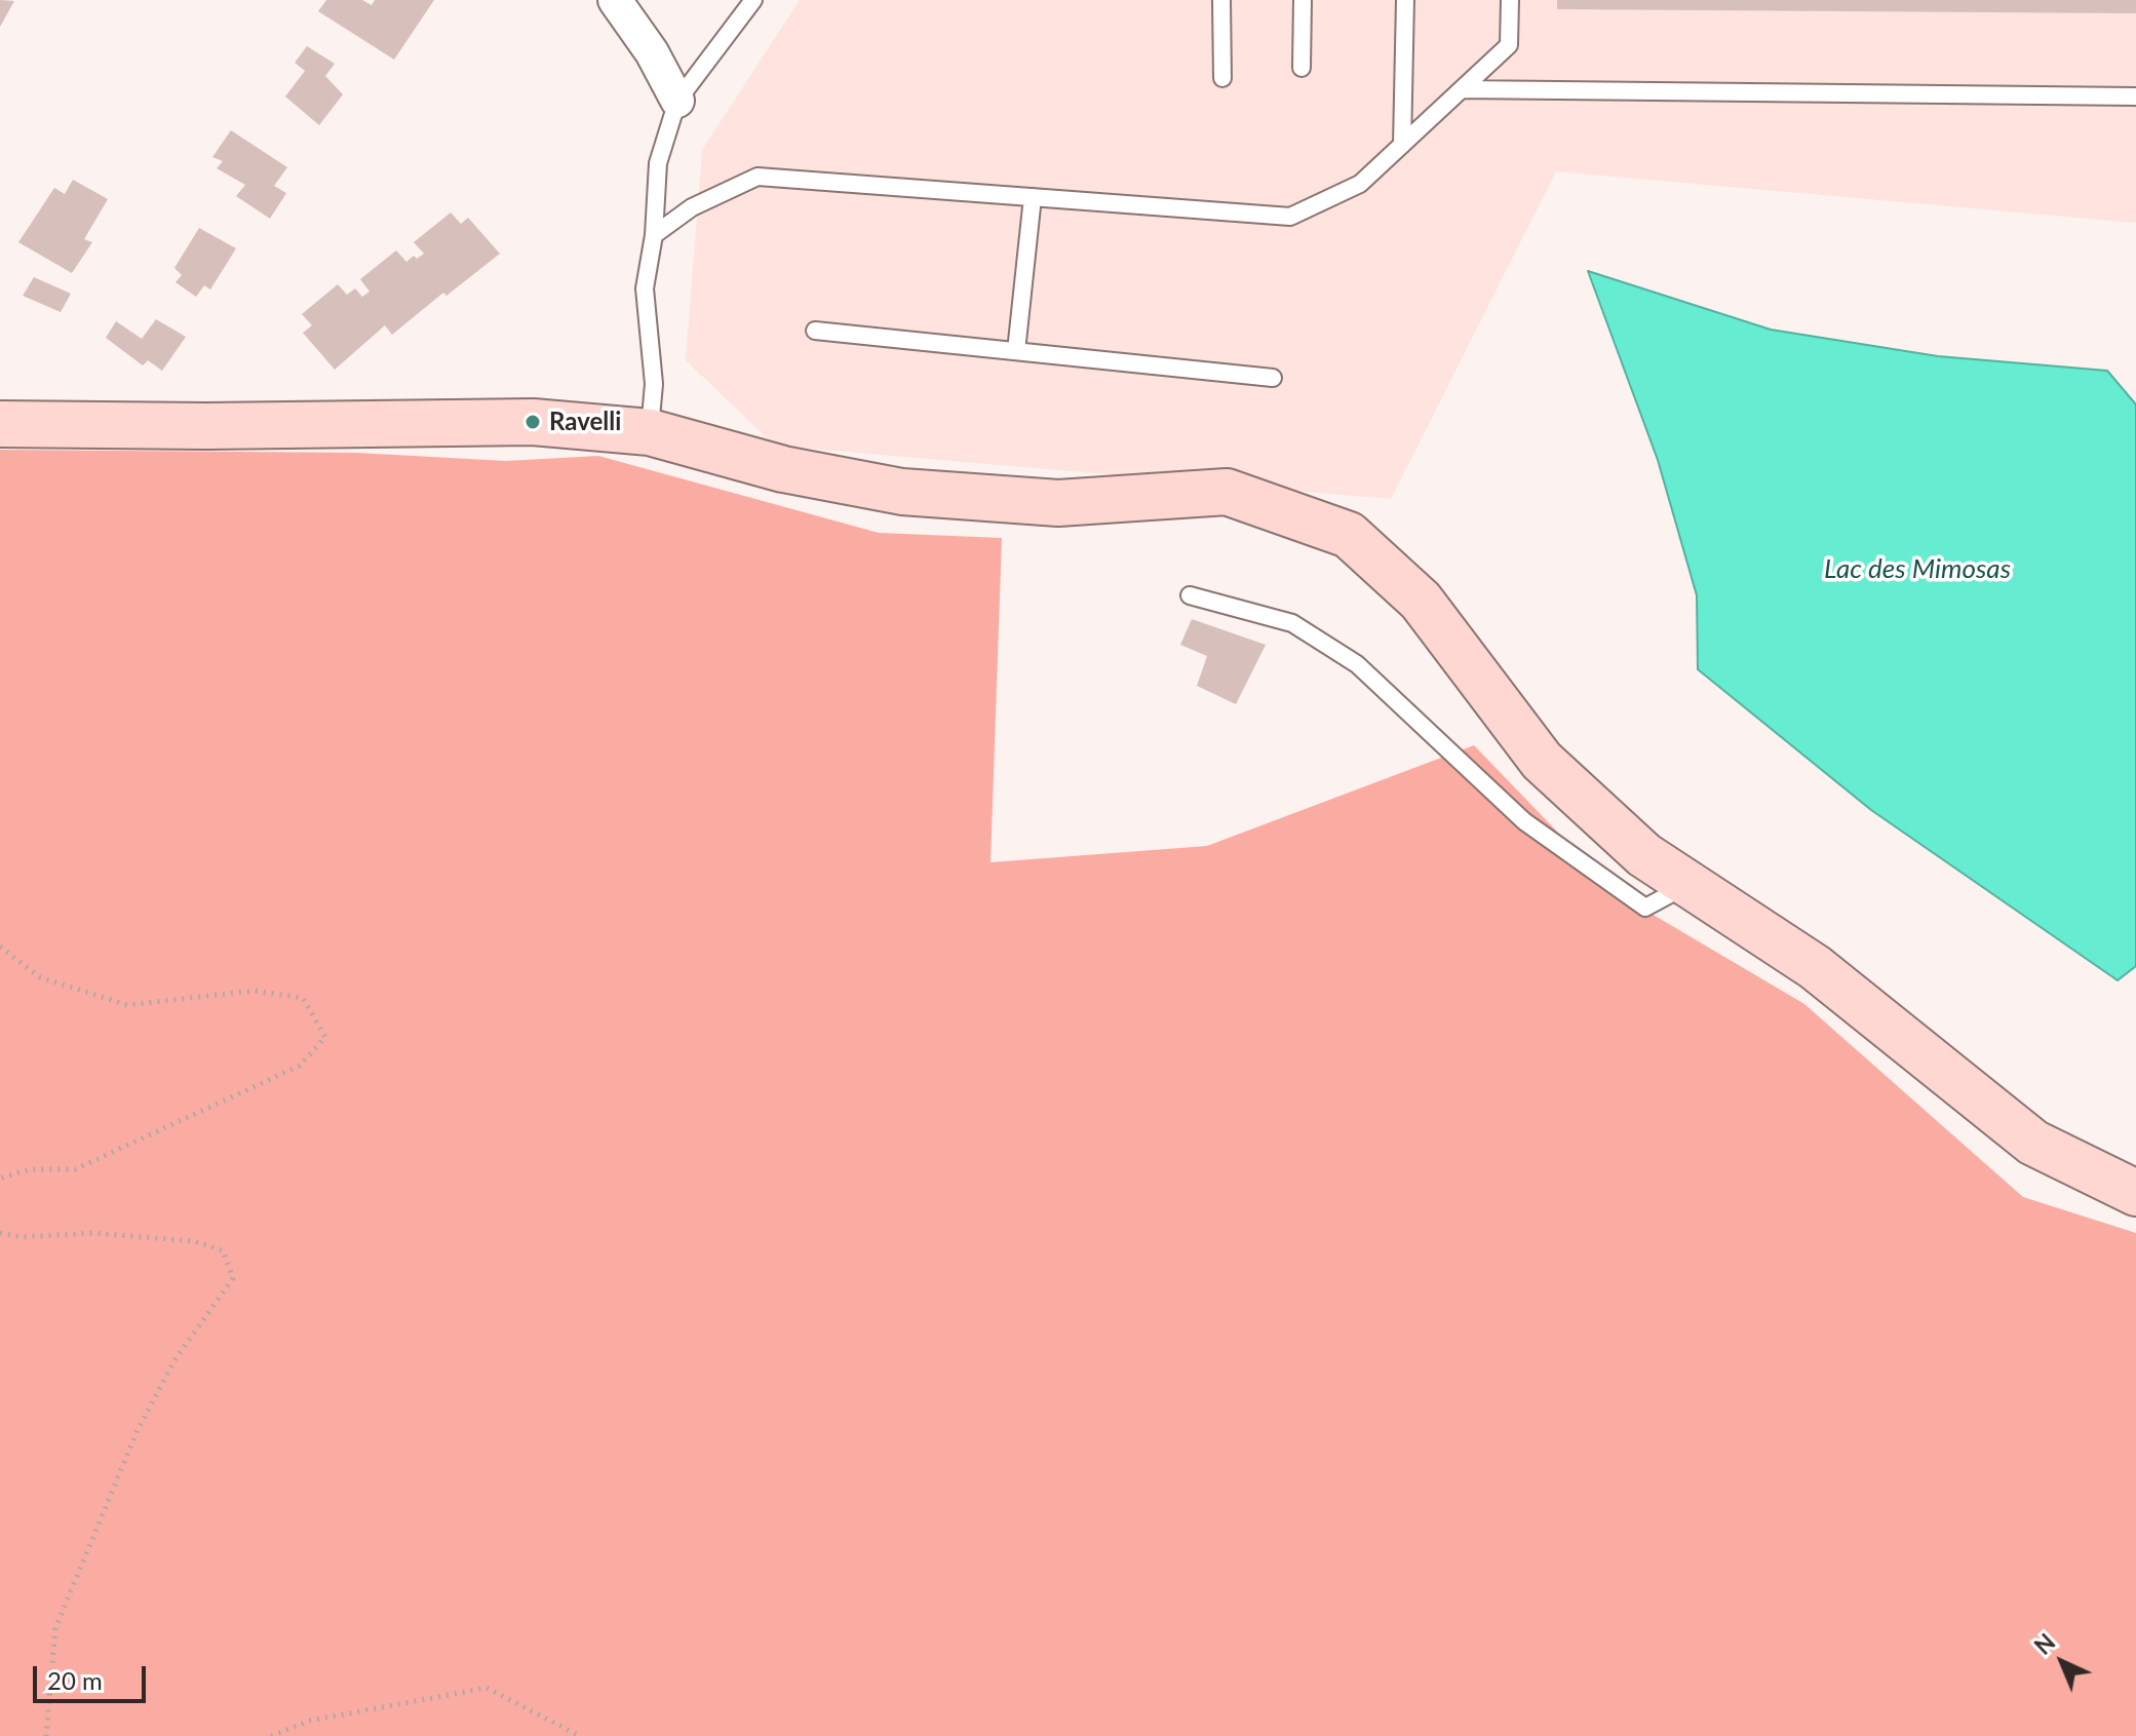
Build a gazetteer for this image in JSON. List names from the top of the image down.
{
  "water": ["Lac des Mimosas"],
  "places": ["Ravelli"],
  "scale_bar": "20 m",
  "north": "top left"
}
